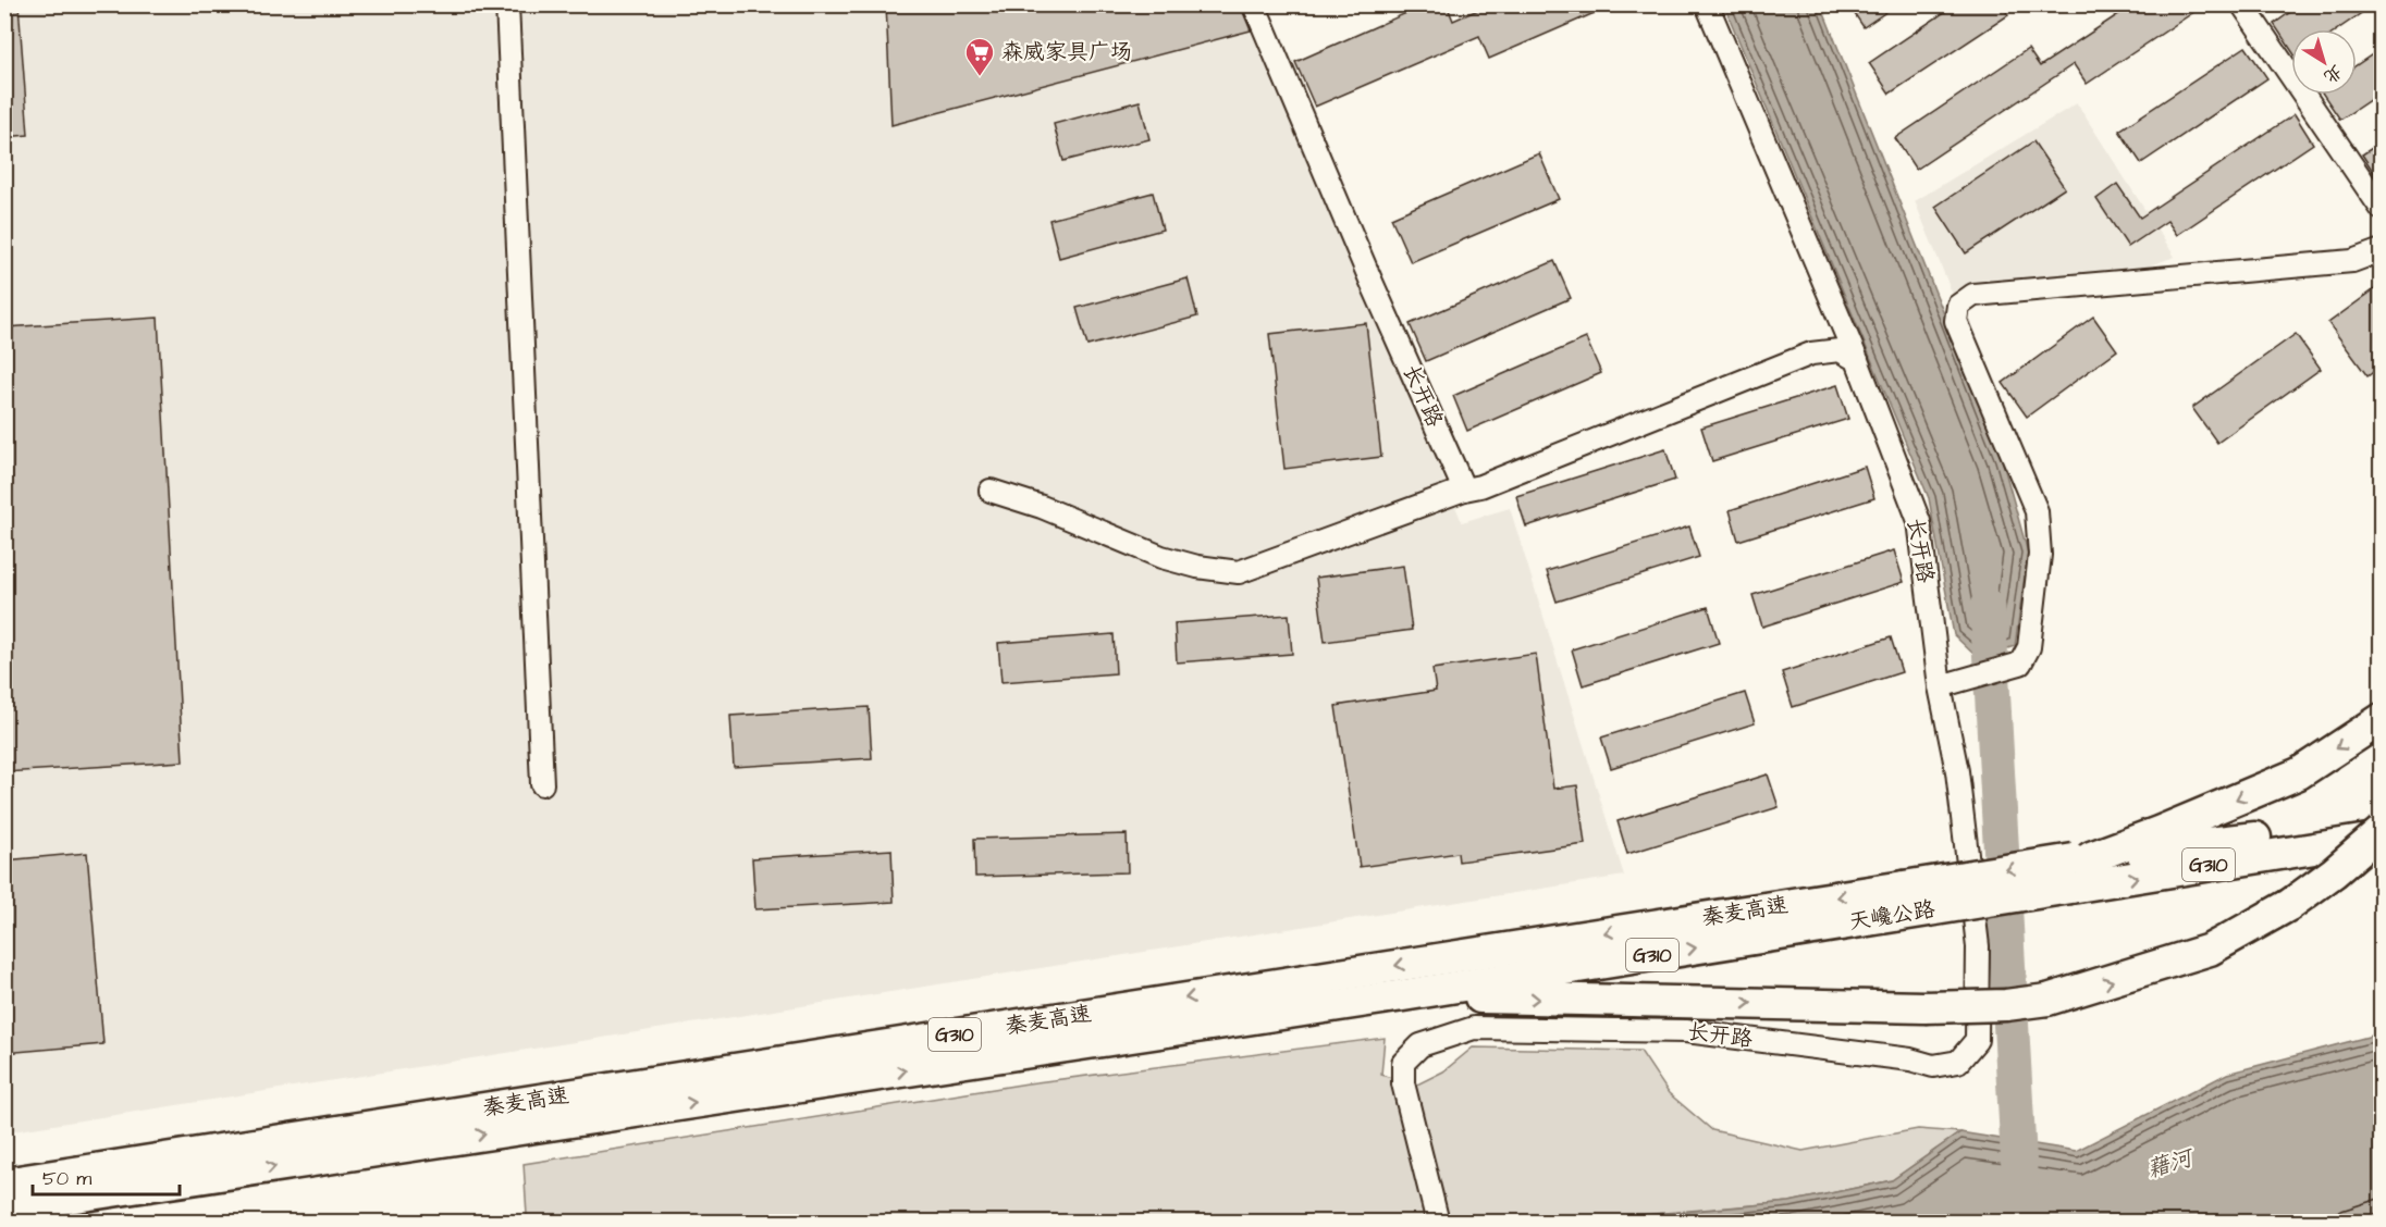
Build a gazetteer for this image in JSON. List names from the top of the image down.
{
  "streets": {
    "highway": ["G310", "秦麦高速", "天巉公路"],
    "street": ["长开路"]
  },
  "crossings": [
    ["G310", "秦麦高速"],
    ["秦麦高速", "天巉公路"]
  ],
  "water": ["藉河"],
  "places": {
    "supermarket": ["森威家具广场"]
  },
  "scale_bar": "50 m",
  "north": "bottom right"
}
